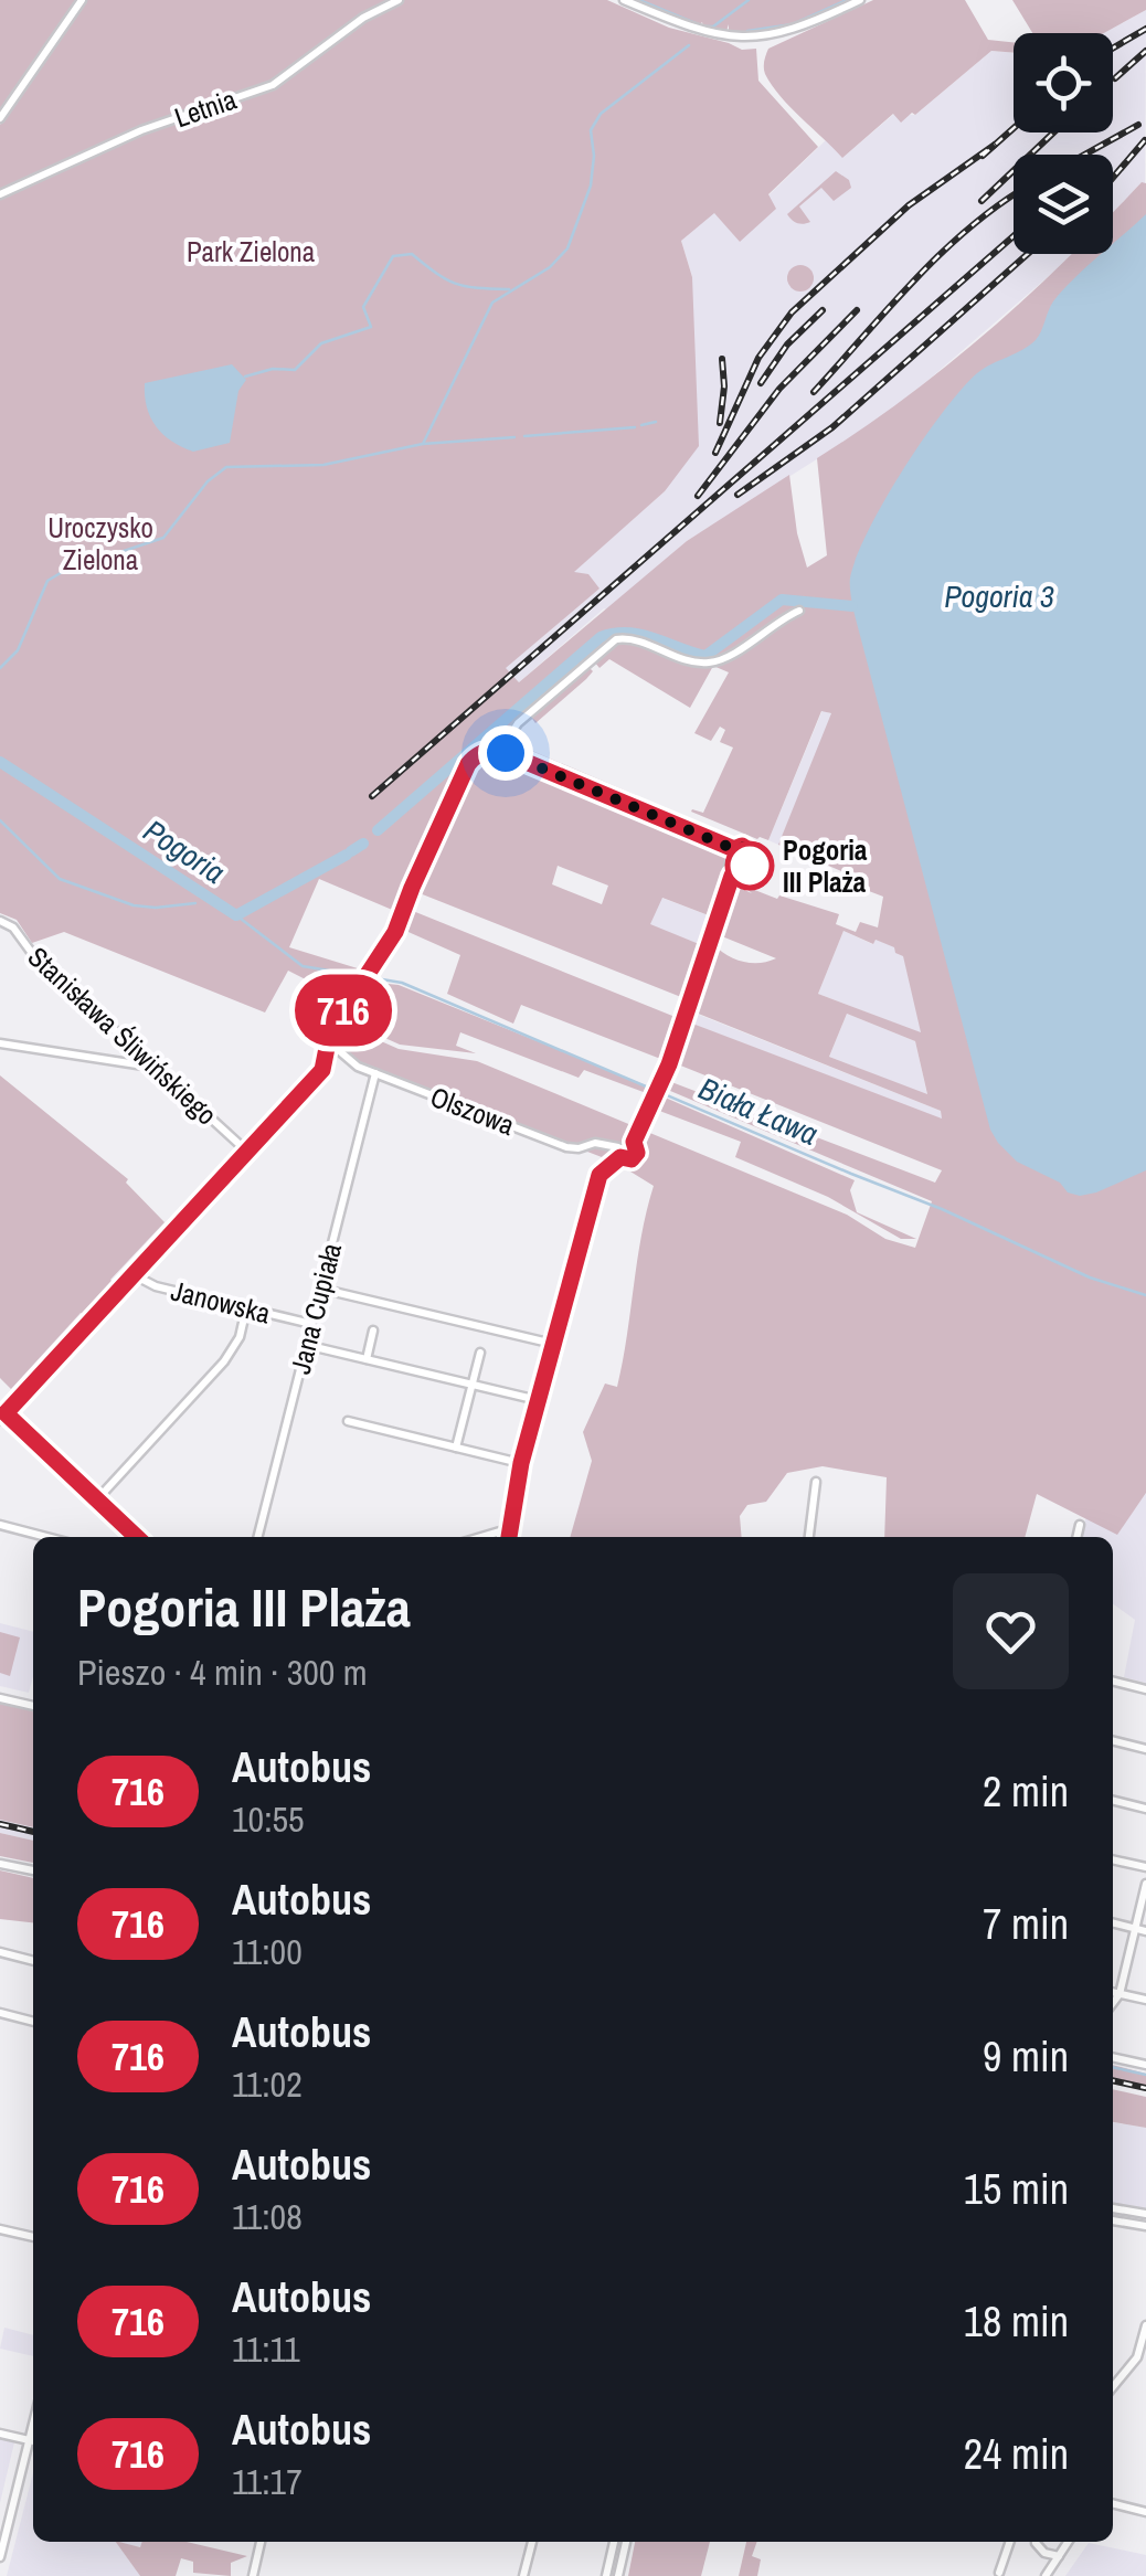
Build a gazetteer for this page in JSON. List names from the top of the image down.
{
  "streets": {
    "street": [
      "Letnia",
      "Stanisława Śliwińskiego",
      "Olszowa",
      "Janowska",
      "Jana Cupiała"
    ]
  },
  "crossings": [
    ["Olszowa", "Jana Cupiała"],
    ["Janowska", "Jana Cupiała"]
  ],
  "water": ["Pogoria 3", "Pogoria", "Biała Ława"],
  "parks": ["Park Zielona", "Uroczysko Zielona"],
  "places": ["Pogoria III Plaża"],
  "lines": ["bus line 716"],
  "page": {
    "on_map": "716",
    "heading": ["Pogoria III Plaża", "Pieszo · 4 min · 300 m"],
    "list": [
      {
        "mark": "716",
        "name": "Autobus",
        "note": "10:55",
        "value": "2 min"
      },
      {
        "mark": "716",
        "name": "Autobus",
        "note": "11:00",
        "value": "7 min"
      },
      {
        "mark": "716",
        "name": "Autobus",
        "note": "11:02",
        "value": "9 min"
      },
      {
        "mark": "716",
        "name": "Autobus",
        "note": "11:08",
        "value": "15 min"
      },
      {
        "mark": "716",
        "name": "Autobus",
        "note": "11:11",
        "value": "18 min"
      },
      {
        "mark": "716",
        "name": "Autobus",
        "note": "11:17",
        "value": "24 min"
      }
    ]
  }
}
